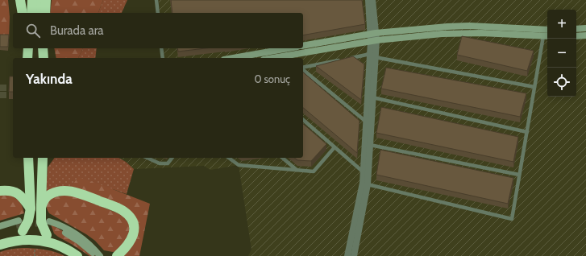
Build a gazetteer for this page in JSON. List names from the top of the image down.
{
  "page": {
    "map_buttons": ["+", "−"],
    "search": "Burada ara",
    "heading": ["Yakında", "0 sonuç"]
  }
}
